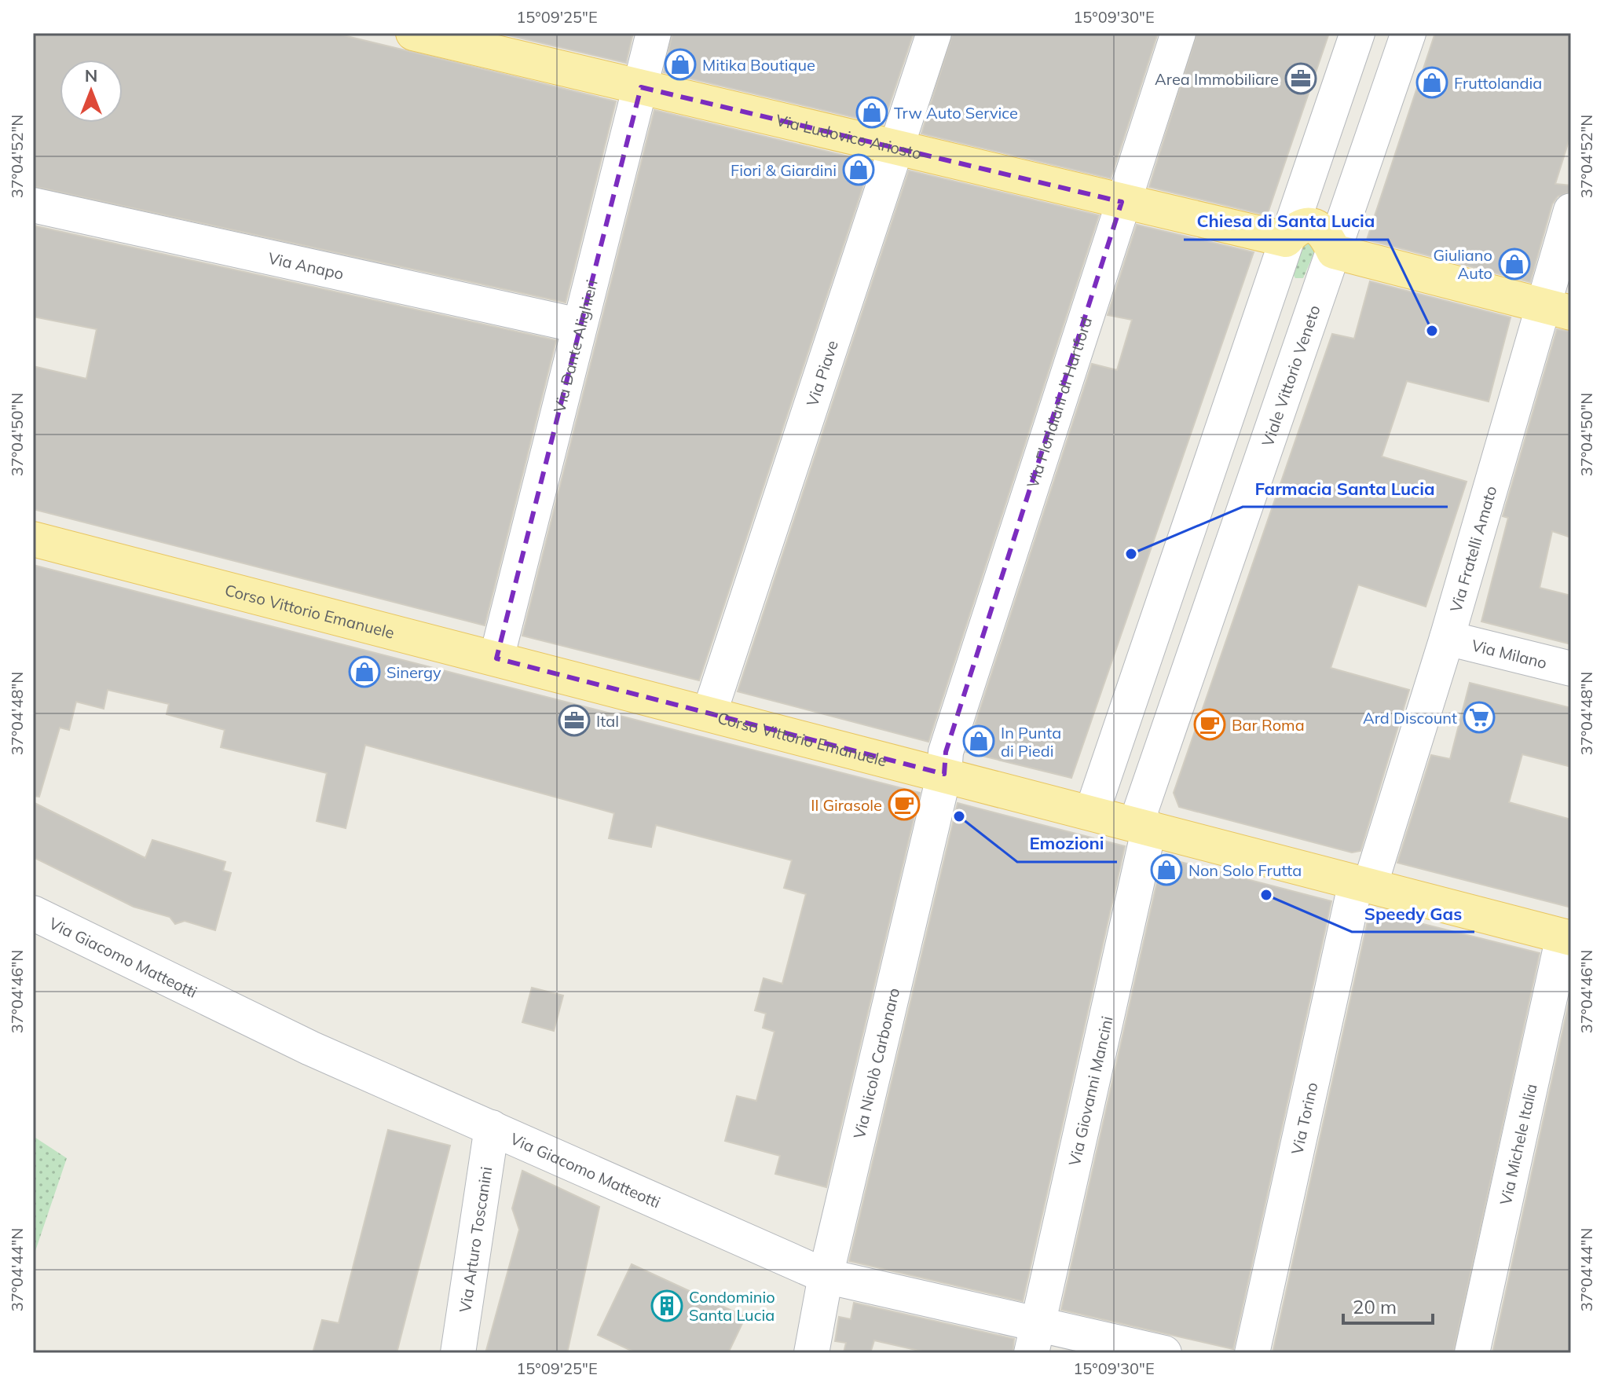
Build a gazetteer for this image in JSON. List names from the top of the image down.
{
  "streets": {
    "main road": ["Via Ludovico Ariosto", "Corso Vittorio Emanuele"],
    "street": [
      "Via Anapo",
      "Via Dante Alighieri",
      "Via Piave",
      "Viale Vittorio Veneto",
      "Via Floridiani di Hartford",
      "Via Fratelli Amato",
      "Via Milano",
      "Via Giacomo Matteotti",
      "Via Nicolò Carbonaro",
      "Via Giovanni Mancini",
      "Via Torino",
      "Via Michele Italia",
      "Via Arturo Toscanini"
    ]
  },
  "crossings": [
    ["Via Ludovico Ariosto", "Via Dante Alighieri"],
    ["Via Ludovico Ariosto", "Via Piave"],
    ["Via Ludovico Ariosto", "Via Floridiani di Hartford"],
    ["Via Anapo", "Via Dante Alighieri"],
    ["Via Dante Alighieri", "Corso Vittorio Emanuele"],
    ["Via Piave", "Corso Vittorio Emanuele"],
    ["Viale Vittorio Veneto", "Corso Vittorio Emanuele"],
    ["Viale Vittorio Veneto", "Via Giovanni Mancini"],
    ["Via Floridiani di Hartford", "Corso Vittorio Emanuele"],
    ["Via Floridiani di Hartford", "Via Nicolò Carbonaro"],
    ["Via Fratelli Amato", "Corso Vittorio Emanuele"],
    ["Via Fratelli Amato", "Via Milano"],
    ["Via Fratelli Amato", "Via Torino"],
    ["Corso Vittorio Emanuele", "Via Nicolò Carbonaro"],
    ["Corso Vittorio Emanuele", "Via Giovanni Mancini"],
    ["Corso Vittorio Emanuele", "Via Torino"],
    ["Corso Vittorio Emanuele", "Via Michele Italia"],
    ["Via Giacomo Matteotti", "Via Nicolò Carbonaro"],
    ["Via Giacomo Matteotti", "Via Giovanni Mancini"],
    ["Via Giacomo Matteotti", "Via Arturo Toscanini"]
  ],
  "places": {
    "shop": [
      "Mitika Boutique",
      "Fruttolandia",
      "Trw Auto Service",
      "Fiori & Giardini",
      "Giuliano Auto",
      "Sinergy",
      "In Punta di Piedi",
      "Non Solo Frutta"
    ],
    "office": ["Area Immobiliare", "Ital"],
    "other": [
      "Chiesa di Santa Lucia",
      "Farmacia Santa Lucia",
      "Emozioni",
      "Speedy Gas"
    ],
    "supermarket": ["Ard Discount"],
    "cafe": ["Bar Roma", "Il Girasole"],
    "building": ["Condominio Santa Lucia"]
  },
  "scale_bar": "20 m",
  "north": "top",
  "coordinates": [
    "15°09'25\"E",
    "15°09'30\"E",
    "37°04'52\"N",
    "37°04'50\"N",
    "37°04'48\"N",
    "37°04'46\"N",
    "37°04'44\"N"
  ]
}
